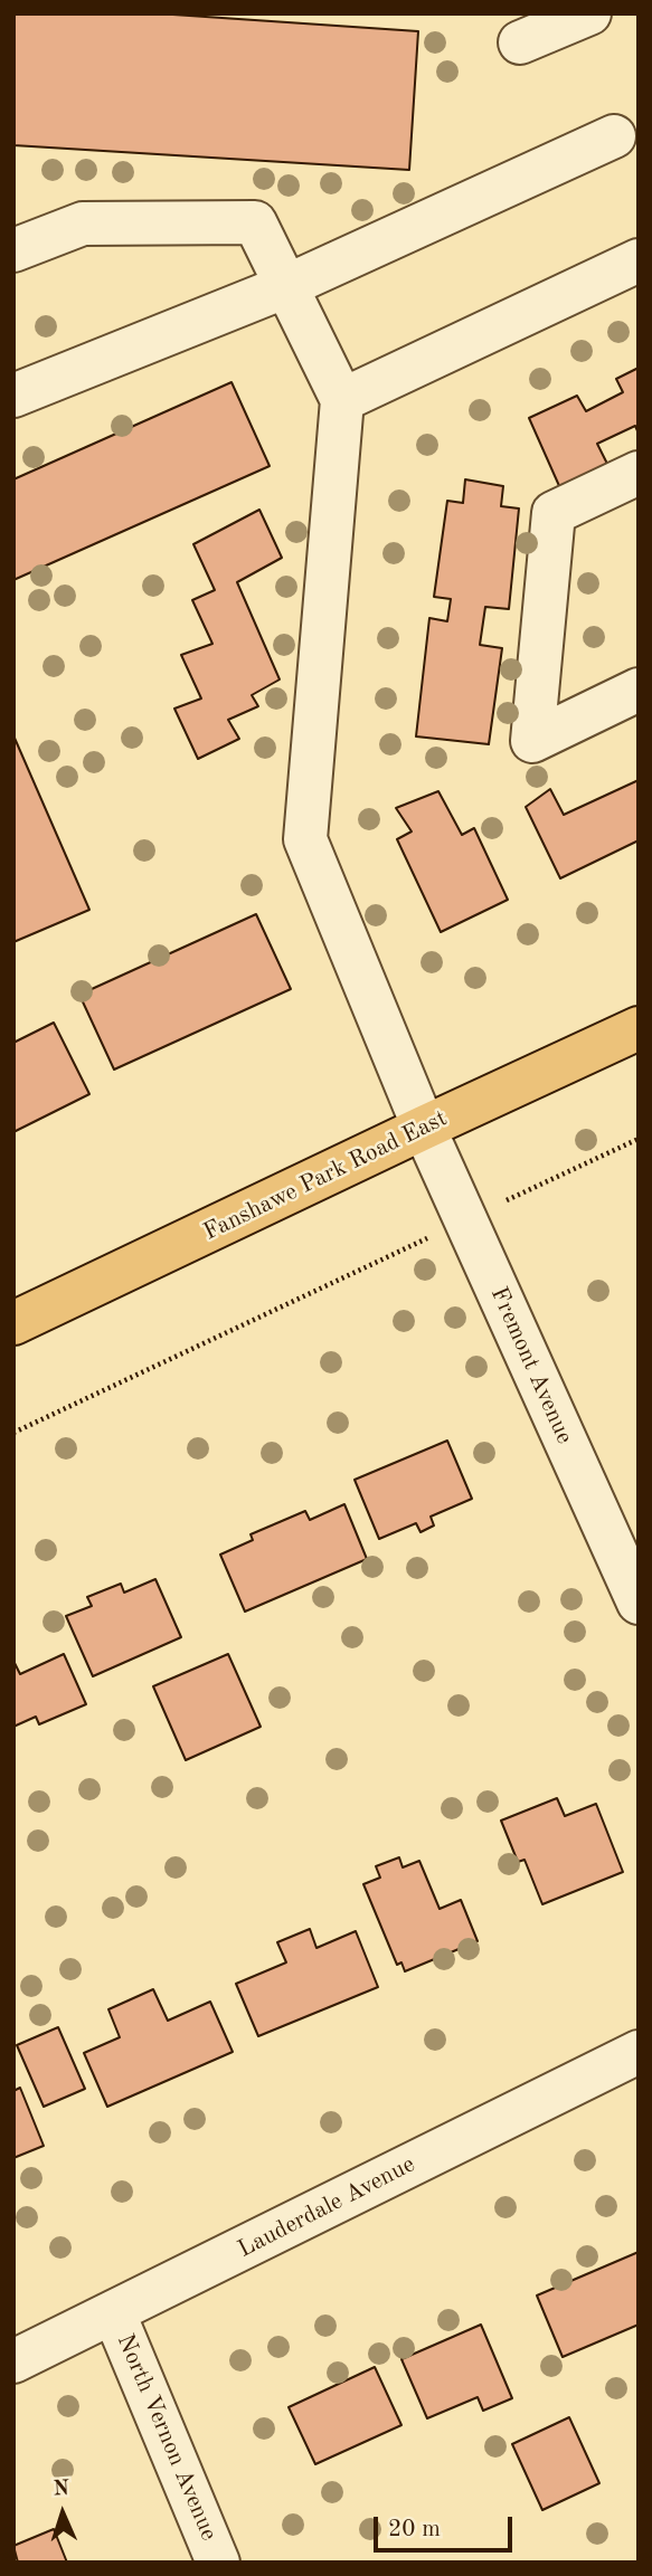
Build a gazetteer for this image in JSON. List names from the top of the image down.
{
  "streets": {
    "main road": ["Fanshawe Park Road East"],
    "street": ["Fremont Avenue", "Lauderdale Avenue", "North Vernon Avenue"]
  },
  "crossings": [
    ["Fanshawe Park Road East", "Fremont Avenue"],
    ["Lauderdale Avenue", "North Vernon Avenue"]
  ],
  "scale_bar": "20 m",
  "north": "top"
}
